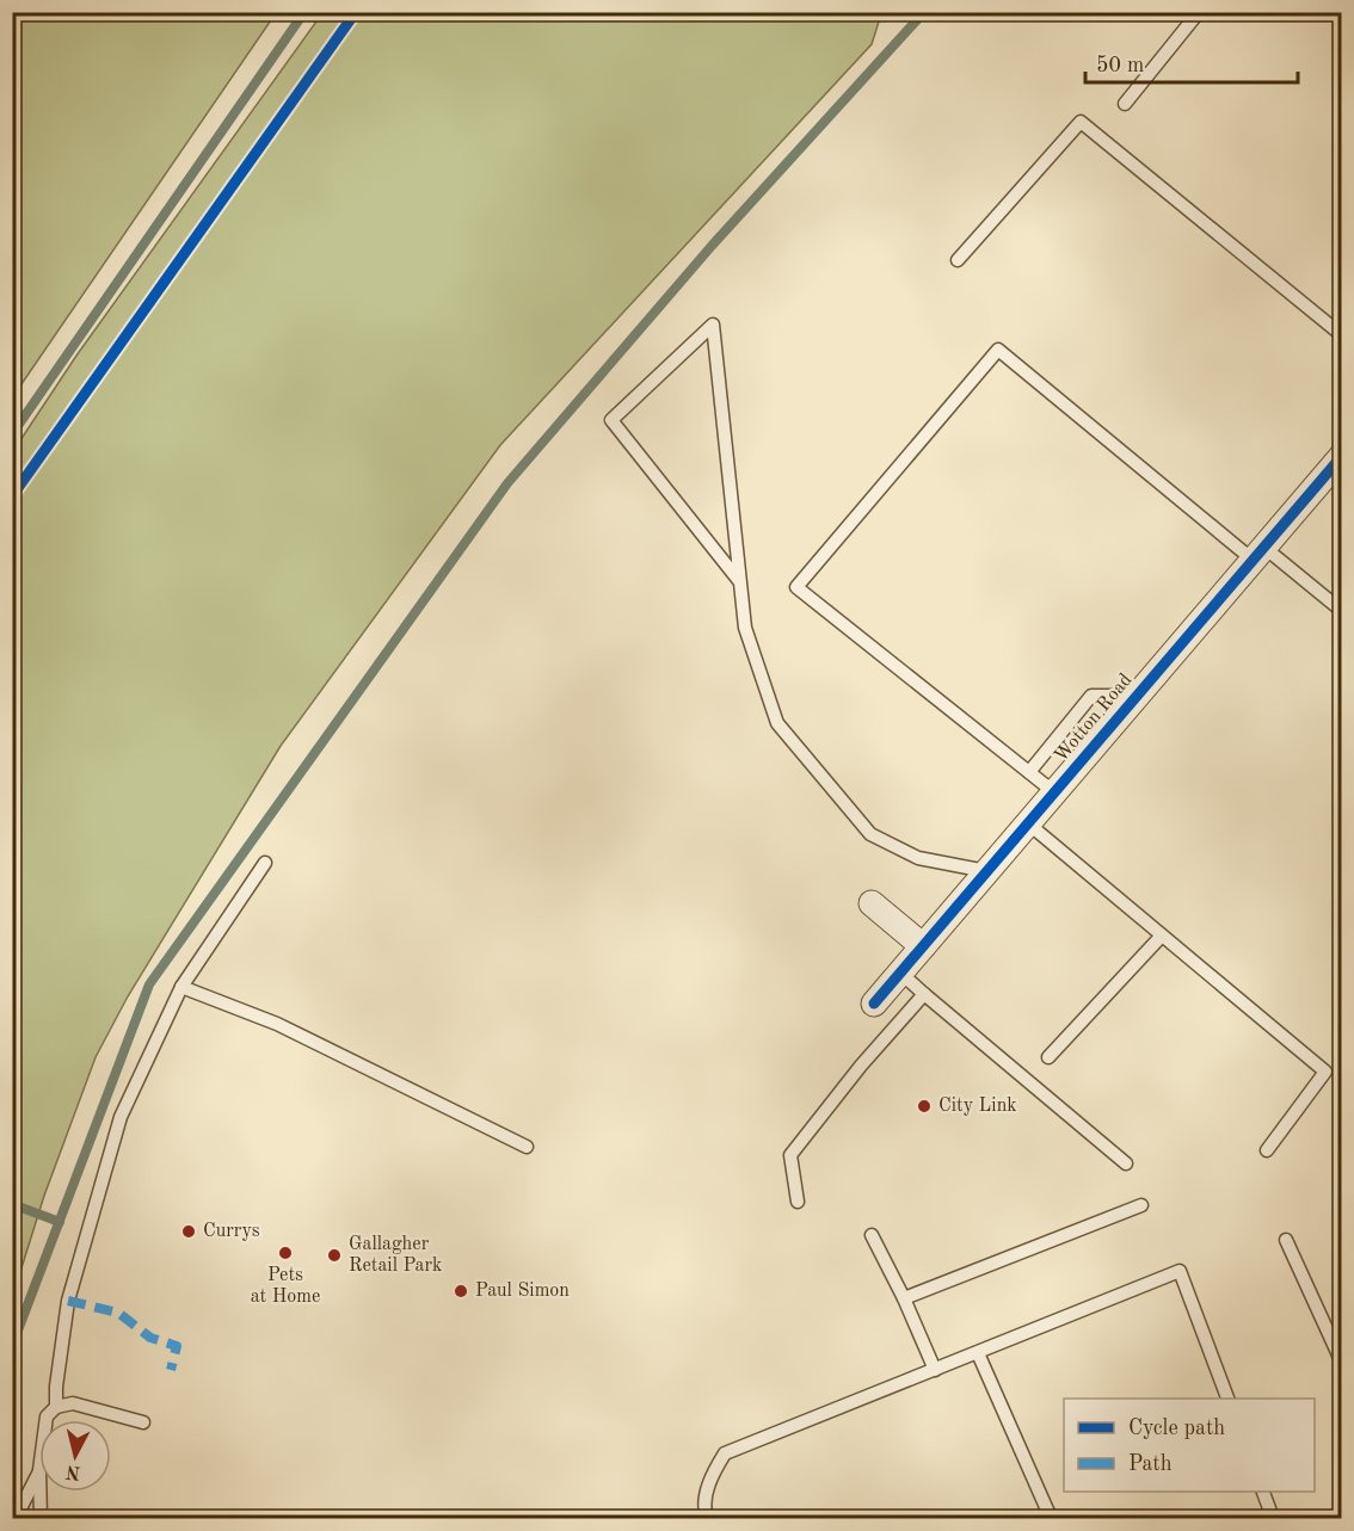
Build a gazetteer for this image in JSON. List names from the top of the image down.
{
  "streets": {
    "street": ["Wotton Road"]
  },
  "places": [
    "City Link",
    "Currys",
    "Pets at Home",
    "Gallagher Retail Park",
    "Paul Simon"
  ],
  "legend": ["Cycle path", "Path"],
  "scale_bar": "50 m",
  "north": "bottom"
}
